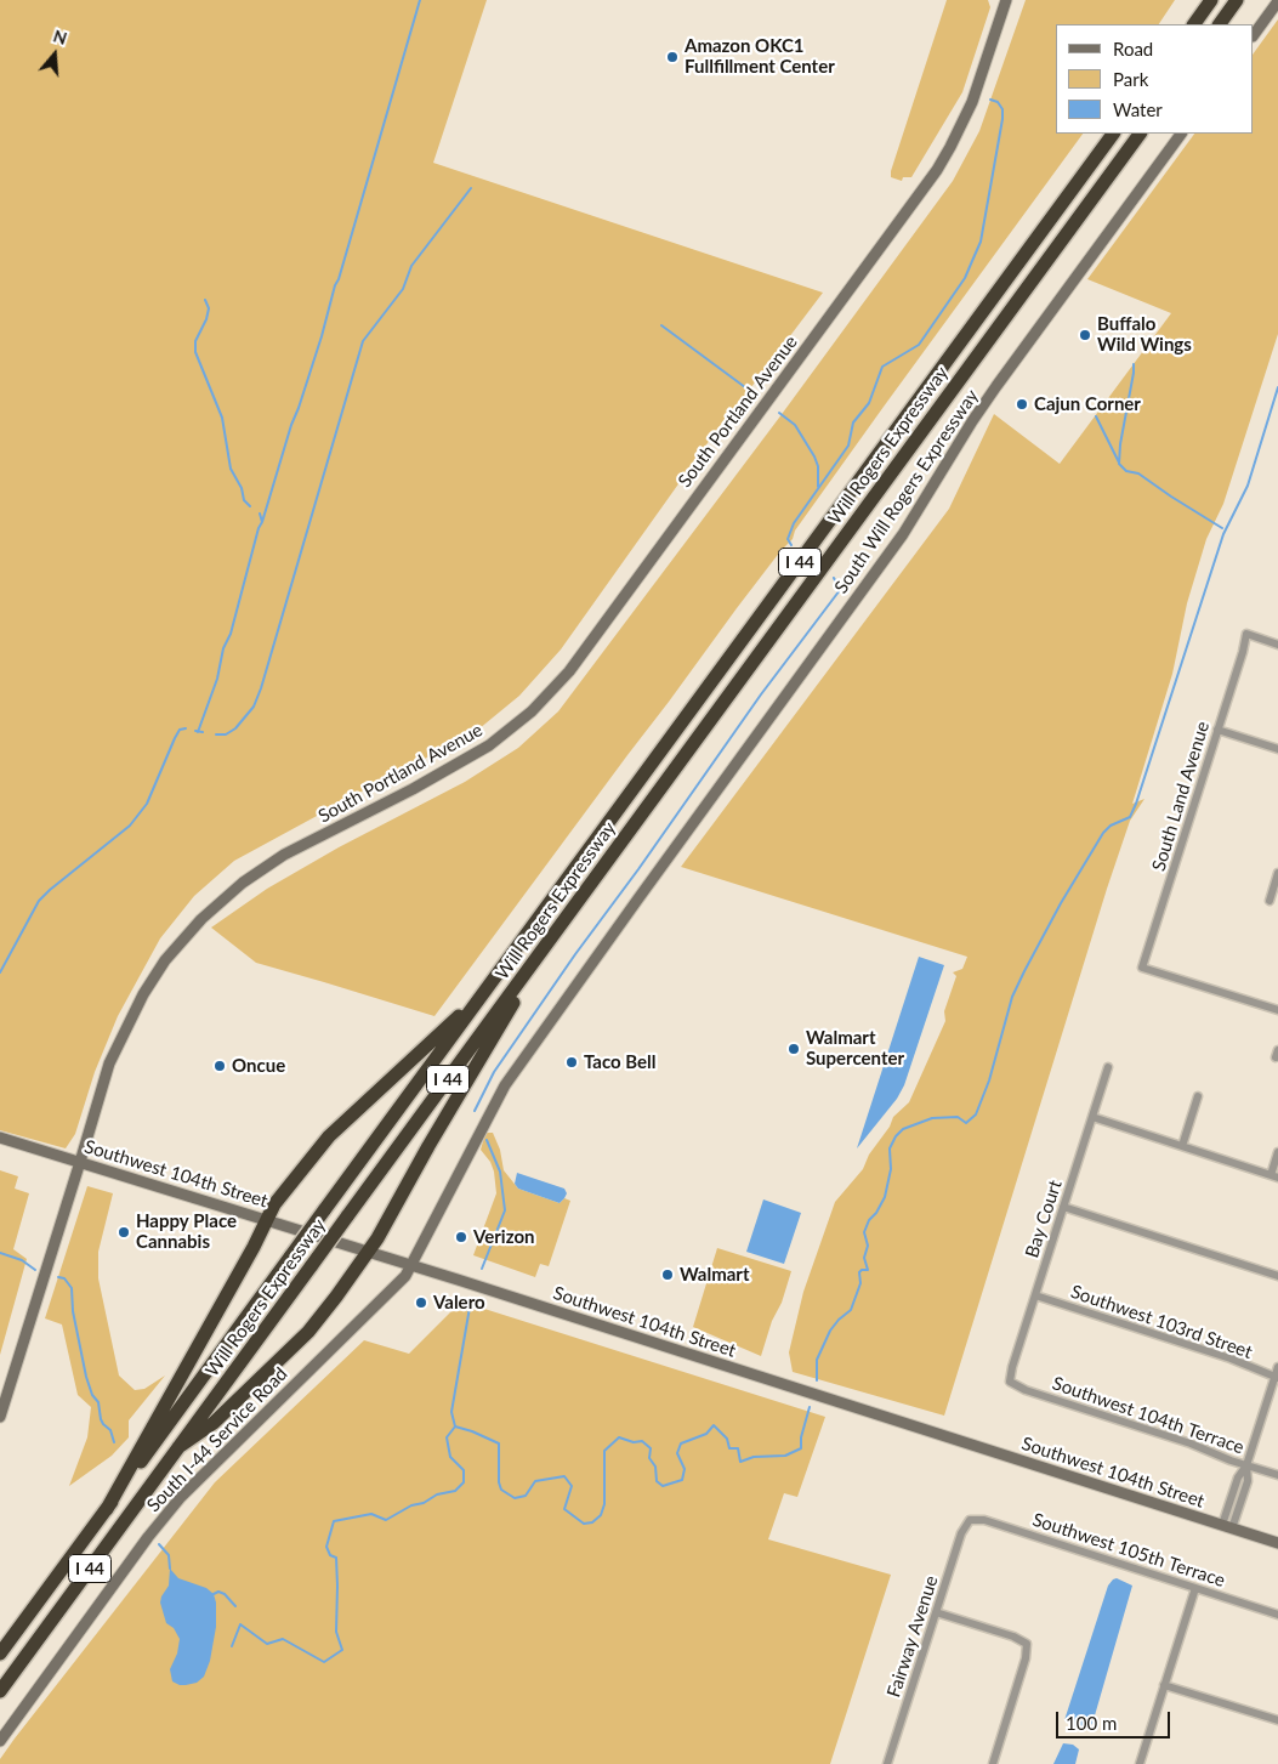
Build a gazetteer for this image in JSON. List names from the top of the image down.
{
  "streets": {
    "highway": ["Will Rogers Expressway", "I 44"],
    "main road": [
      "South Portland Avenue",
      "South Will Rogers Expressway",
      "Southwest 104th Street",
      "South I-44 Service Road"
    ],
    "street": [
      "South Land Avenue",
      "Bay Court",
      "Southwest 103rd Street",
      "Southwest 104th Terrace",
      "Southwest 105th Terrace",
      "Fairway Avenue"
    ]
  },
  "crossings": [
    ["South Portland Avenue", "Southwest 104th Street"],
    ["South Will Rogers Expressway", "Southwest 104th Street"],
    ["South Will Rogers Expressway", "South I-44 Service Road"],
    ["Southwest 104th Street", "South I-44 Service Road"],
    ["Bay Court", "Southwest 103rd Street"],
    ["Bay Court", "Southwest 104th Terrace"],
    ["Southwest 105th Terrace", "Fairway Avenue"]
  ],
  "places": [
    "Amazon OKC1 Fullfillment Center",
    "Buffalo Wild Wings",
    "Cajun Corner",
    "Walmart Supercenter",
    "Taco Bell",
    "Oncue",
    "Happy Place Cannabis",
    "Verizon",
    "Walmart",
    "Valero"
  ],
  "legend": ["Road", "Park", "Water"],
  "scale_bar": "100 m",
  "north": "top"
}
